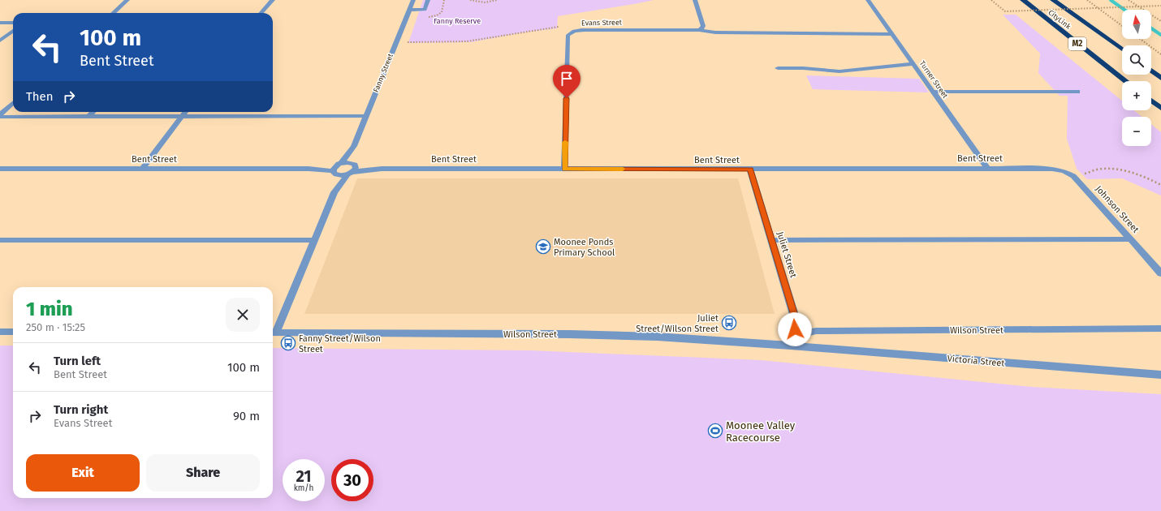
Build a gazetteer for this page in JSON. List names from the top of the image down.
{
  "streets": {
    "highway": ["CityLink", "M2"],
    "street": [
      "Evans Street",
      "Fanny Street",
      "Turner Street",
      "Bent Street",
      "Johnson Street",
      "Juliet Street",
      "Wilson Street",
      "Victoria Street"
    ]
  },
  "crossings": [
    ["Evans Street", "Bent Street"],
    ["Fanny Street", "Bent Street"],
    ["Turner Street", "Bent Street"],
    ["Bent Street", "Johnson Street"],
    ["Bent Street", "Juliet Street"],
    ["Juliet Street", "Wilson Street"],
    ["Juliet Street", "Victoria Street"],
    ["Wilson Street", "Victoria Street"]
  ],
  "parks": ["Fanny Reserve"],
  "places": {
    "school or university": ["Moonee Ponds Primary School"],
    "bus stop": ["Juliet Street/Wilson Street", "Fanny Street/Wilson Street"],
    "sports": ["Moonee Valley Racecourse"]
  },
  "north": "top",
  "page": {
    "map_buttons": ["+", "−"],
    "turn": ["100 m", "Bent Street"],
    "then": "Then",
    "heading": ["1 min", "250 m · 15:25"],
    "list": [
      {
        "name": "Turn left",
        "note": "Bent Street",
        "value": "100 m"
      },
      {
        "name": "Turn right",
        "note": "Evans Street",
        "value": "90 m"
      }
    ],
    "buttons": ["Exit", "Share"],
    "speed": "21 km/h",
    "limit": "30"
  }
}
